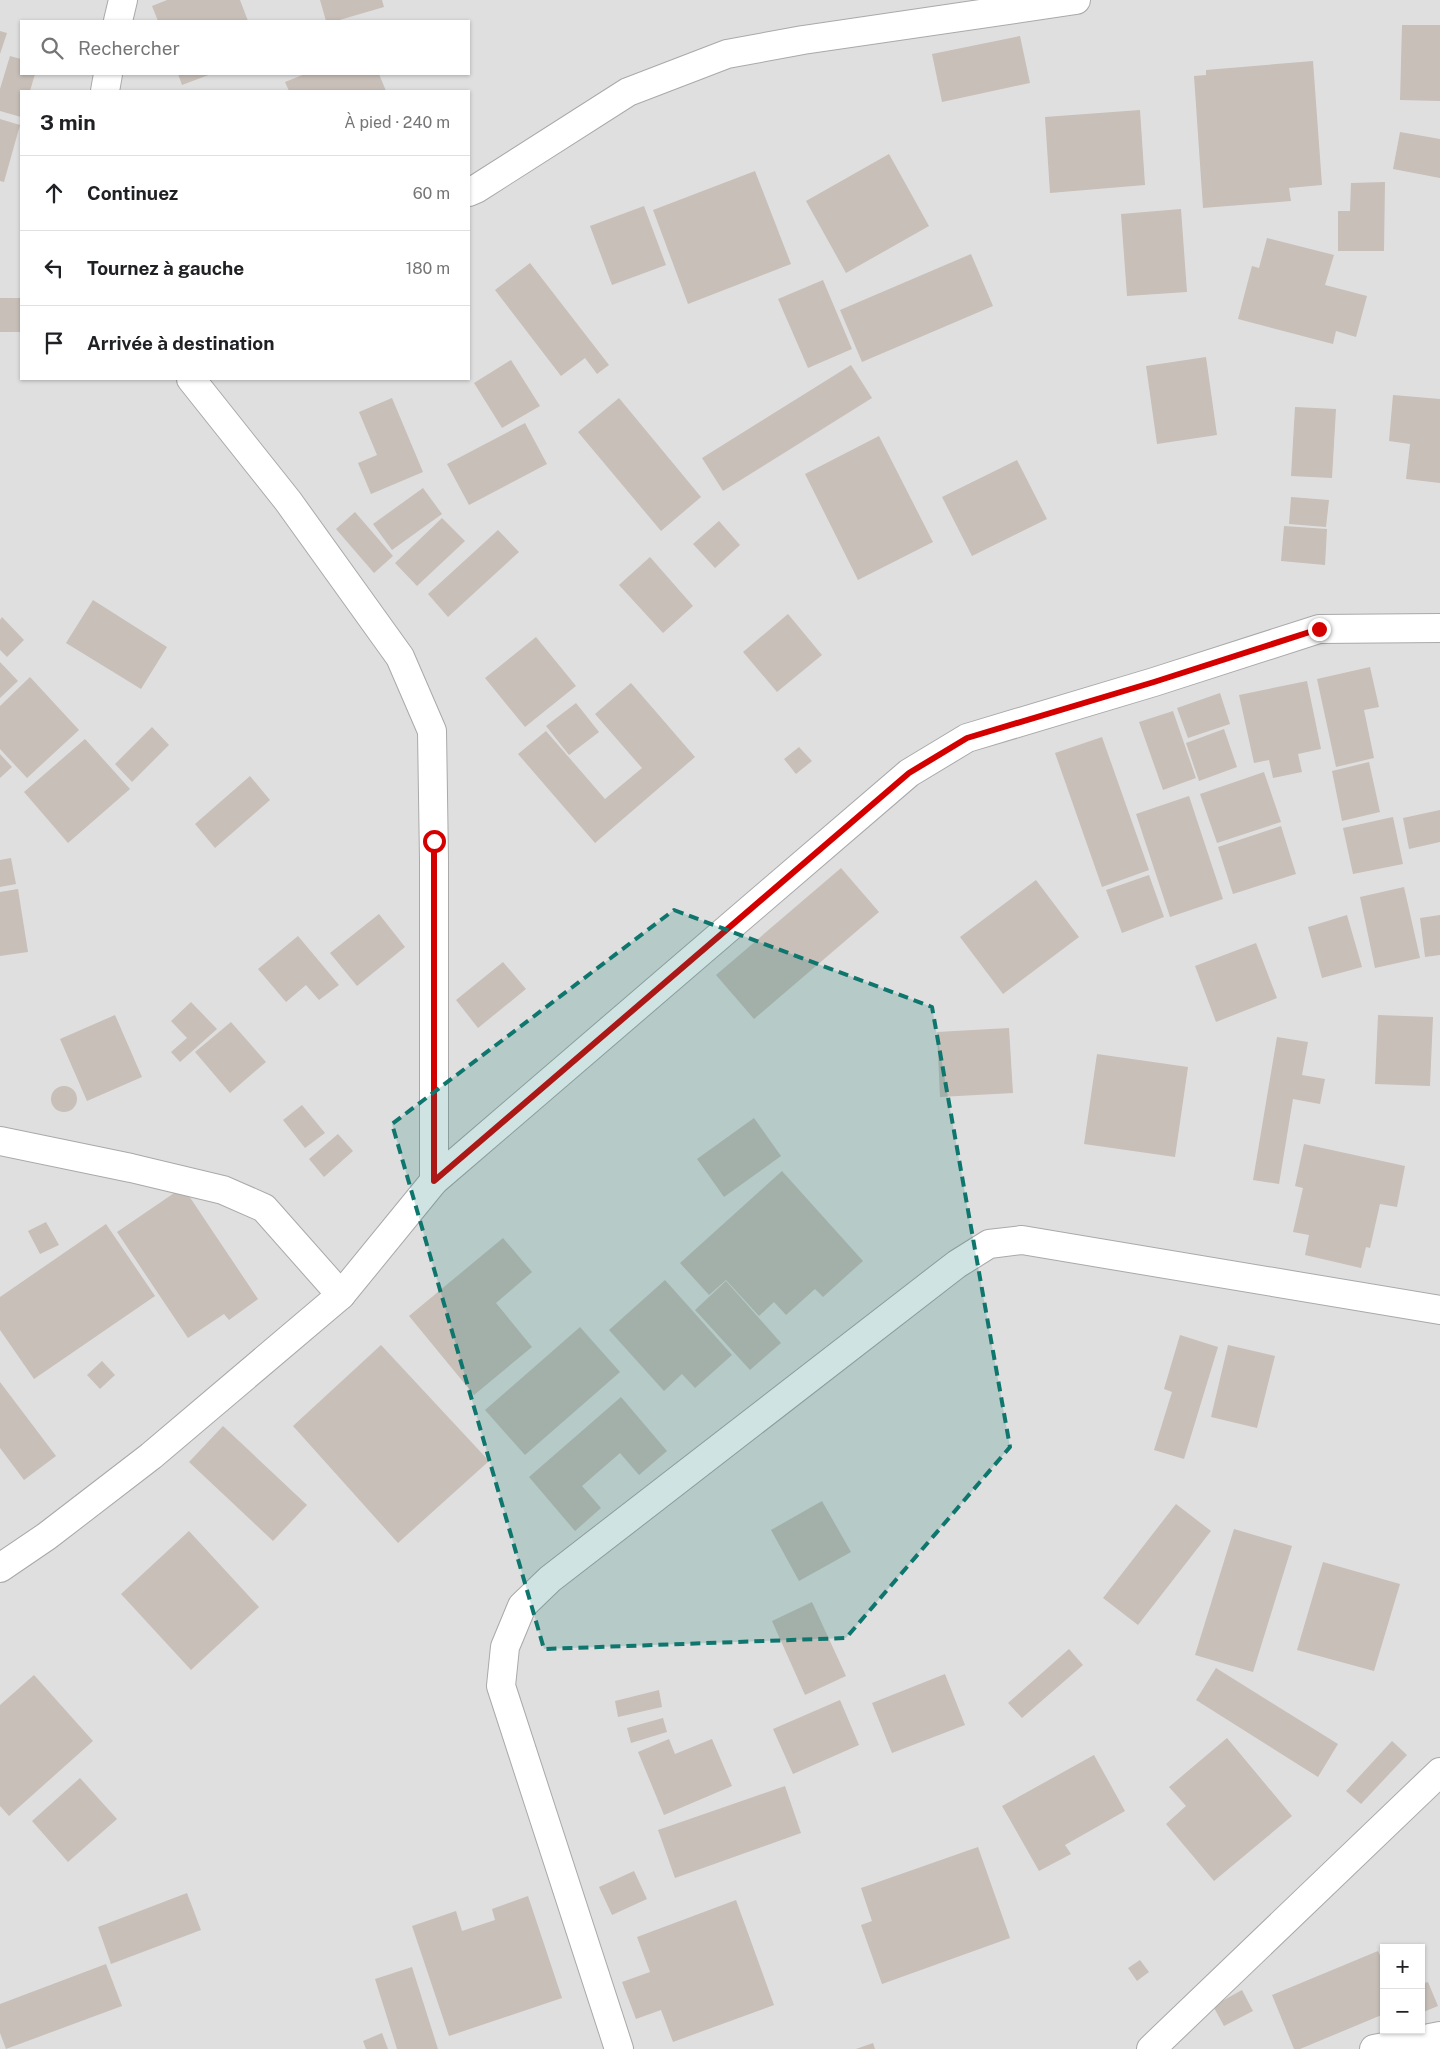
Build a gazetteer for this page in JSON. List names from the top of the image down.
{
  "page": {
    "search": "Rechercher",
    "heading": ["3 min", "À pied · 240 m"],
    "list": [
      ["Continuez", "60 m"],
      ["Tournez à gauche", "180 m"],
      "Arrivée à destination"
    ],
    "map_buttons": ["+", "−"]
  }
}
